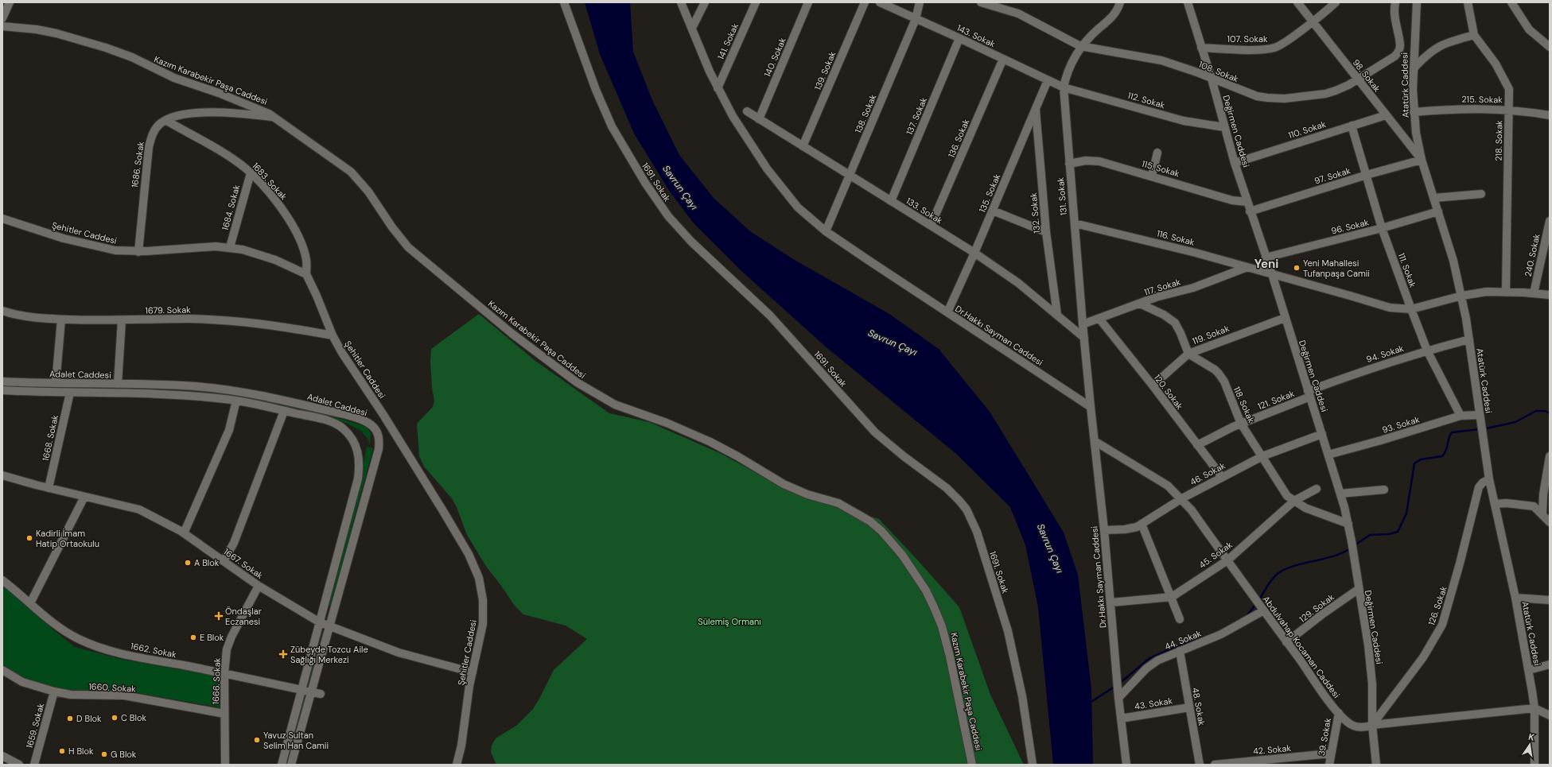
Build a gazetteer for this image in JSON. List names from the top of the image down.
{
  "streets": {
    "street": [
      "143. Sokak",
      "107. Sokak",
      "141. Sokak",
      "140. Sokak",
      "139. Sokak",
      "108. Sokak",
      "98. Sokak",
      "Kazım Karabekir Paşa Caddesi",
      "Atatürk Caddesi",
      "215. Sokak",
      "112. Sokak",
      "138. Sokak",
      "137. Sokak",
      "110. Sokak",
      "Değirmen Caddesi",
      "136. Sokak",
      "218. Sokak",
      "1686. Sokak",
      "115. Sokak",
      "97. Sokak",
      "1683. Sokak",
      "1691. Sokak",
      "135. Sokak",
      "131. Sokak",
      "1684. Sokak",
      "133. Sokak",
      "132. Sokak",
      "96. Sokak",
      "Şehitler Caddesi",
      "116. Sokak",
      "240. Sokak",
      "111. Sokak",
      "117. Sokak",
      "1679. Sokak",
      "119. Sokak",
      "Dr.Hakkı Sayman Caddesi",
      "94. Sokak",
      "Adalet Caddesi",
      "120. Sokak",
      "121. Sokak",
      "118. Sokak",
      "93. Sokak",
      "1668. Sokak",
      "46. Sokak",
      "45. Sokak",
      "1667. Sokak",
      "126. Sokak",
      "129. Sokak",
      "44. Sokak",
      "Abdulvahap Kocaman Caddesi",
      "1662. Sokak",
      "1666. Sokak",
      "1660. Sokak",
      "43. Sokak",
      "48. Sokak",
      "1659. Sokak",
      "39. Sokak",
      "42. Sokak"
    ]
  },
  "crossings": [
    ["143. Sokak", "112. Sokak"],
    ["143. Sokak", "138. Sokak"],
    ["143. Sokak", "137. Sokak"],
    ["143. Sokak", "136. Sokak"],
    ["143. Sokak", "135. Sokak"],
    ["143. Sokak", "131. Sokak"],
    ["107. Sokak", "98. Sokak"],
    ["107. Sokak", "Değirmen Caddesi"],
    ["141. Sokak", "Dr.Hakkı Sayman Caddesi"],
    ["140. Sokak", "133. Sokak"],
    ["139. Sokak", "133. Sokak"],
    ["108. Sokak", "98. Sokak"],
    ["108. Sokak", "Değirmen Caddesi"],
    ["108. Sokak", "131. Sokak"],
    ["98. Sokak", "Atatürk Caddesi"],
    ["98. Sokak", "110. Sokak"],
    ["98. Sokak", "97. Sokak"],
    ["Kazım Karabekir Paşa Caddesi", "1686. Sokak"],
    ["Atatürk Caddesi", "215. Sokak"],
    ["Atatürk Caddesi", "97. Sokak"],
    ["Atatürk Caddesi", "96. Sokak"],
    ["Atatürk Caddesi", "116. Sokak"],
    ["Atatürk Caddesi", "94. Sokak"],
    ["Atatürk Caddesi", "93. Sokak"],
    ["Atatürk Caddesi", "126. Sokak"],
    ["Atatürk Caddesi", "Abdulvahap Kocaman Caddesi"],
    ["215. Sokak", "218. Sokak"],
    ["112. Sokak", "Değirmen Caddesi"],
    ["112. Sokak", "131. Sokak"],
    ["138. Sokak", "133. Sokak"],
    ["138. Sokak", "Dr.Hakkı Sayman Caddesi"],
    ["137. Sokak", "133. Sokak"],
    ["110. Sokak", "Değirmen Caddesi"],
    ["110. Sokak", "111. Sokak"],
    ["Değirmen Caddesi", "115. Sokak"],
    ["Değirmen Caddesi", "97. Sokak"],
    ["Değirmen Caddesi", "96. Sokak"],
    ["Değirmen Caddesi", "116. Sokak"],
    ["Değirmen Caddesi", "119. Sokak"],
    ["Değirmen Caddesi", "94. Sokak"],
    ["Değirmen Caddesi", "121. Sokak"],
    ["Değirmen Caddesi", "118. Sokak"],
    ["Değirmen Caddesi", "93. Sokak"],
    ["Değirmen Caddesi", "46. Sokak"],
    ["Değirmen Caddesi", "126. Sokak"],
    ["Değirmen Caddesi", "129. Sokak"],
    ["Değirmen Caddesi", "Abdulvahap Kocaman Caddesi"],
    ["136. Sokak", "133. Sokak"],
    ["218. Sokak", "116. Sokak"],
    ["1686. Sokak", "1683. Sokak"],
    ["1686. Sokak", "Şehitler Caddesi"],
    ["115. Sokak", "131. Sokak"],
    ["97. Sokak", "111. Sokak"],
    ["1683. Sokak", "1684. Sokak"],
    ["1683. Sokak", "Şehitler Caddesi"],
    ["135. Sokak", "133. Sokak"],
    ["135. Sokak", "132. Sokak"],
    ["135. Sokak", "Dr.Hakkı Sayman Caddesi"],
    ["131. Sokak", "133. Sokak"],
    ["131. Sokak", "116. Sokak"],
    ["131. Sokak", "117. Sokak"],
    ["131. Sokak", "Dr.Hakkı Sayman Caddesi"],
    ["1684. Sokak", "Şehitler Caddesi"],
    ["133. Sokak", "132. Sokak"],
    ["96. Sokak", "111. Sokak"],
    ["Şehitler Caddesi", "1679. Sokak"],
    ["Şehitler Caddesi", "1667. Sokak"],
    ["116. Sokak", "240. Sokak"],
    ["116. Sokak", "111. Sokak"],
    ["116. Sokak", "117. Sokak"],
    ["111. Sokak", "94. Sokak"],
    ["111. Sokak", "93. Sokak"],
    ["117. Sokak", "120. Sokak"],
    ["119. Sokak", "120. Sokak"],
    ["119. Sokak", "118. Sokak"],
    ["Dr.Hakkı Sayman Caddesi", "46. Sokak"],
    ["Dr.Hakkı Sayman Caddesi", "45. Sokak"],
    ["Dr.Hakkı Sayman Caddesi", "44. Sokak"],
    ["Dr.Hakkı Sayman Caddesi", "Abdulvahap Kocaman Caddesi"],
    ["Dr.Hakkı Sayman Caddesi", "43. Sokak"],
    ["94. Sokak", "121. Sokak"],
    ["Adalet Caddesi", "1667. Sokak"],
    ["Adalet Caddesi", "1662. Sokak"],
    ["120. Sokak", "121. Sokak"],
    ["120. Sokak", "46. Sokak"],
    ["121. Sokak", "118. Sokak"],
    ["118. Sokak", "46. Sokak"],
    ["118. Sokak", "45. Sokak"],
    ["1668. Sokak", "1667. Sokak"],
    ["46. Sokak", "Abdulvahap Kocaman Caddesi"],
    ["45. Sokak", "Abdulvahap Kocaman Caddesi"],
    ["1667. Sokak", "1666. Sokak"],
    ["126. Sokak", "Abdulvahap Kocaman Caddesi"],
    ["129. Sokak", "Abdulvahap Kocaman Caddesi"],
    ["44. Sokak", "Abdulvahap Kocaman Caddesi"],
    ["44. Sokak", "48. Sokak"],
    ["Abdulvahap Kocaman Caddesi", "39. Sokak"],
    ["1662. Sokak", "1666. Sokak"],
    ["1666. Sokak", "1660. Sokak"],
    ["1660. Sokak", "1659. Sokak"],
    ["43. Sokak", "48. Sokak"],
    ["39. Sokak", "42. Sokak"]
  ],
  "districts": ["Yeni"],
  "water": ["Savrun Çayı"],
  "parks": ["Sülemiş Ormanı"],
  "places": {
    "other": [
      "Yeni Mahallesi Tufanpaşa Camii",
      "Kadirli İmam Hatip Ortaokulu",
      "A Blok",
      "E Blok",
      "C Blok",
      "D Blok",
      "Yavuz Sultan Selim Han Camii",
      "H Blok",
      "G Blok"
    ],
    "health": ["Öndaşlar Eczanesi", "Zübeyde Tozcu Aile Sağlığı Merkezi"]
  },
  "north": "top"
}
